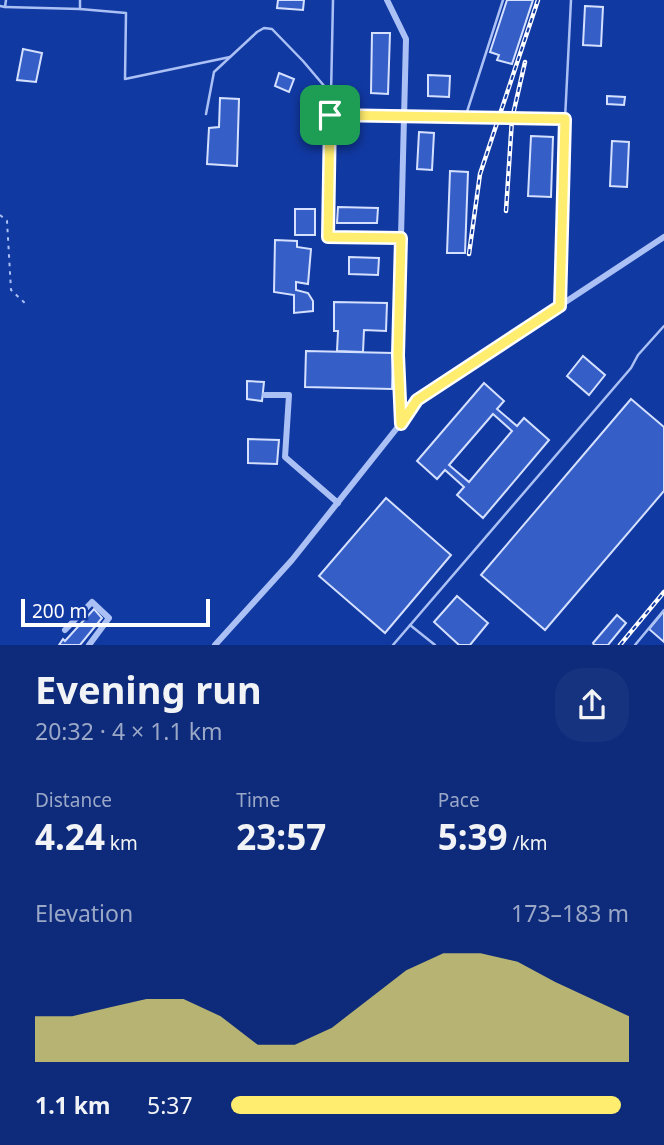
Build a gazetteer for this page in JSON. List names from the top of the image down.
{
  "scale_bar": "200 m",
  "page": {
    "scale": "200 m",
    "heading": ["Evening run", "20:32 · 4 × 1.1 km"],
    "stats": [
      ["Distance", "4.24 km"],
      ["Time", "23:57"],
      ["Pace", "5:39 /km"]
    ],
    "chart": ["Elevation", "173–183 m"],
    "list": [
      {
        "name": "1.1 km",
        "note": "5:37"
      }
    ]
  }
}
